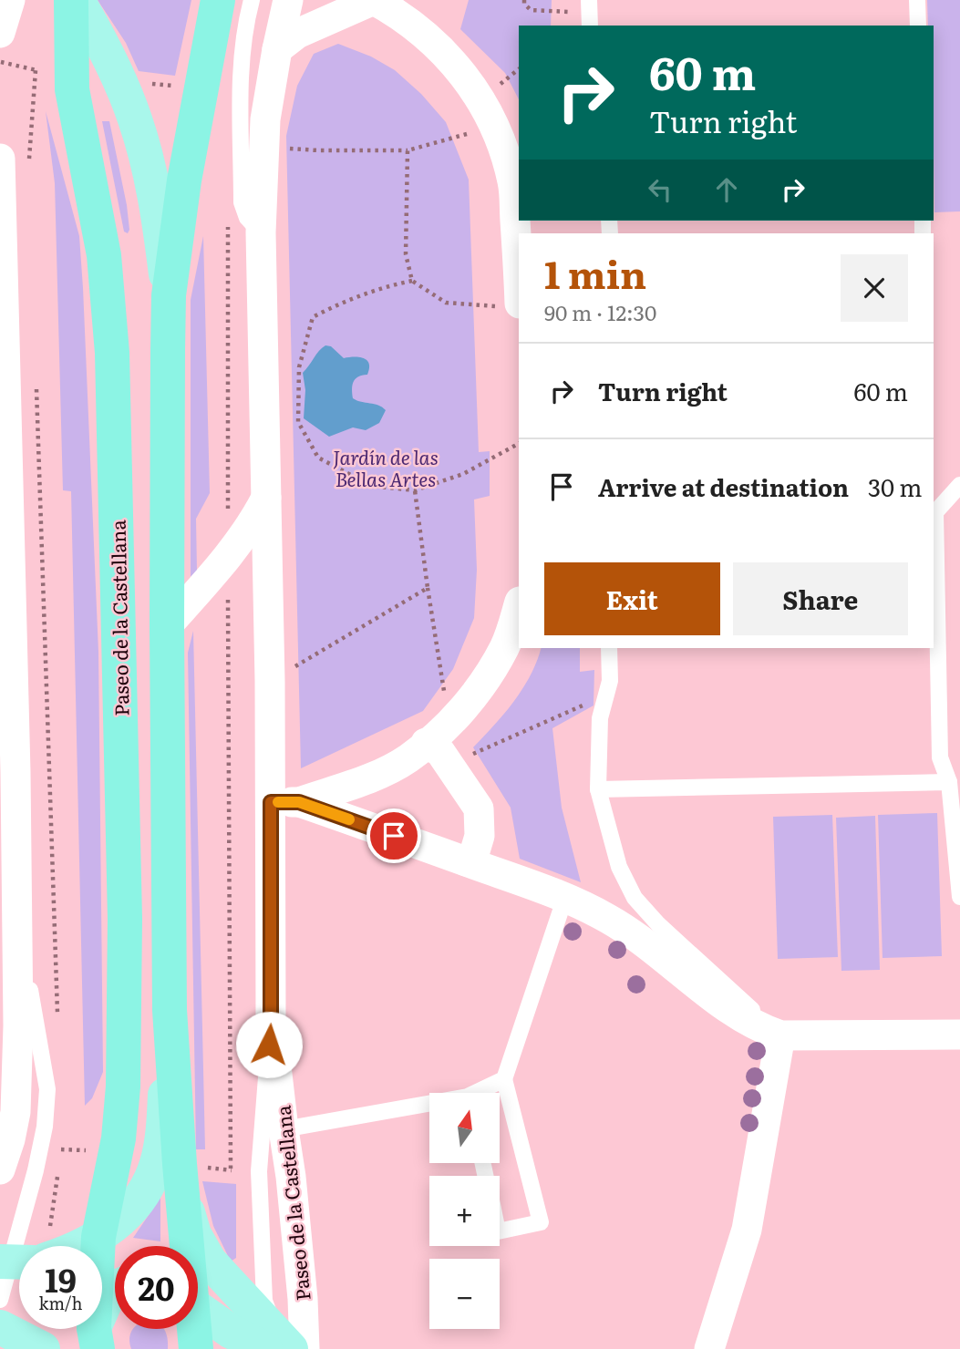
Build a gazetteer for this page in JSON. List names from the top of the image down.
{
  "streets": {
    "highway": ["Paseo de la Castellana"]
  },
  "parks": ["Jardín de las Bellas Artes"],
  "north": "top",
  "page": {
    "turn": ["60 m", "Turn right"],
    "heading": ["1 min", "90 m · 12:30"],
    "list": [
      {
        "name": "Turn right",
        "value": "60 m"
      },
      {
        "name": "Arrive at destination",
        "value": "30 m"
      }
    ],
    "buttons": ["Exit", "Share"],
    "map_buttons": ["+", "−"],
    "speed": "19 km/h",
    "limit": "20"
  }
}
